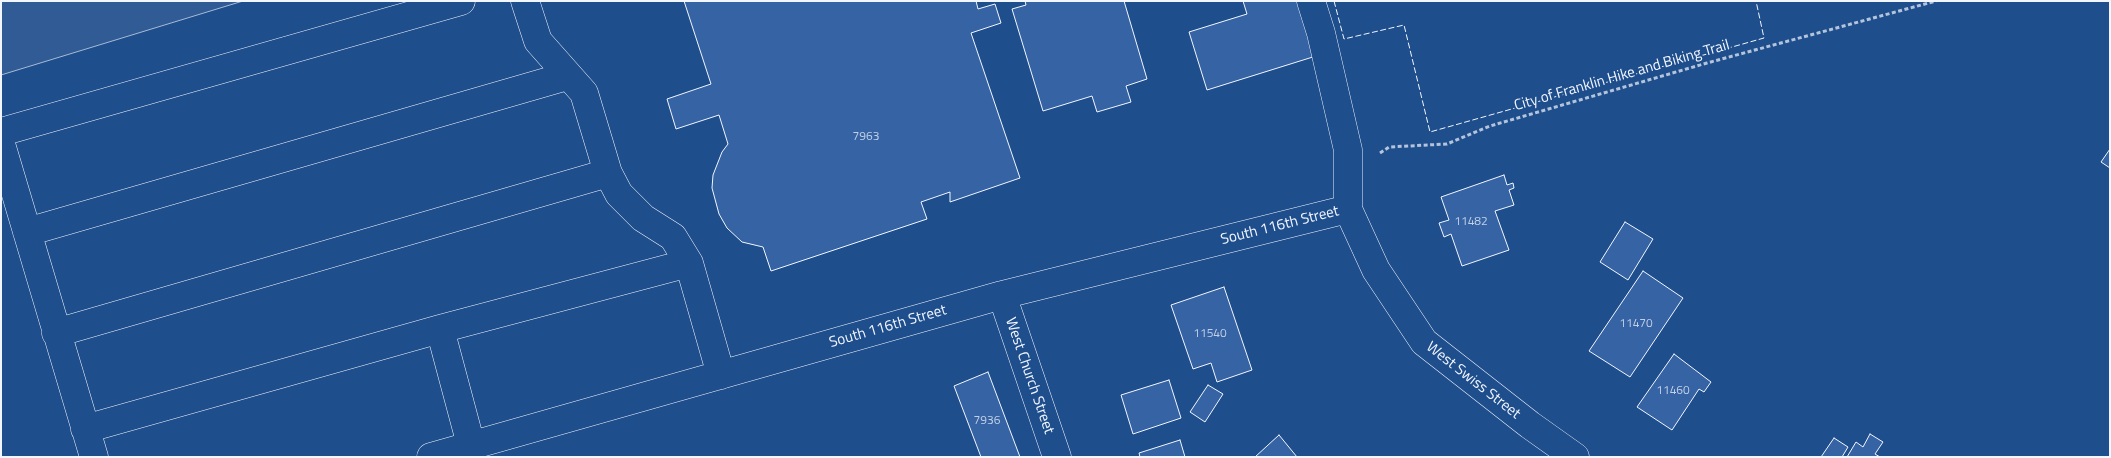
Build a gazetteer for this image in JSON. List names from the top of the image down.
{
  "streets": {
    "street": ["South 116th Street", "West Church Street", "West Swiss Street"],
    "path": ["City of Franklin Hike and Biking Trail"]
  },
  "crossings": [
    ["South 116th Street", "West Church Street"],
    ["South 116th Street", "West Swiss Street"]
  ],
  "house_numbers": [
    "7963",
    "11482",
    "11470",
    "11540",
    "11460",
    "7936"
  ]
}
